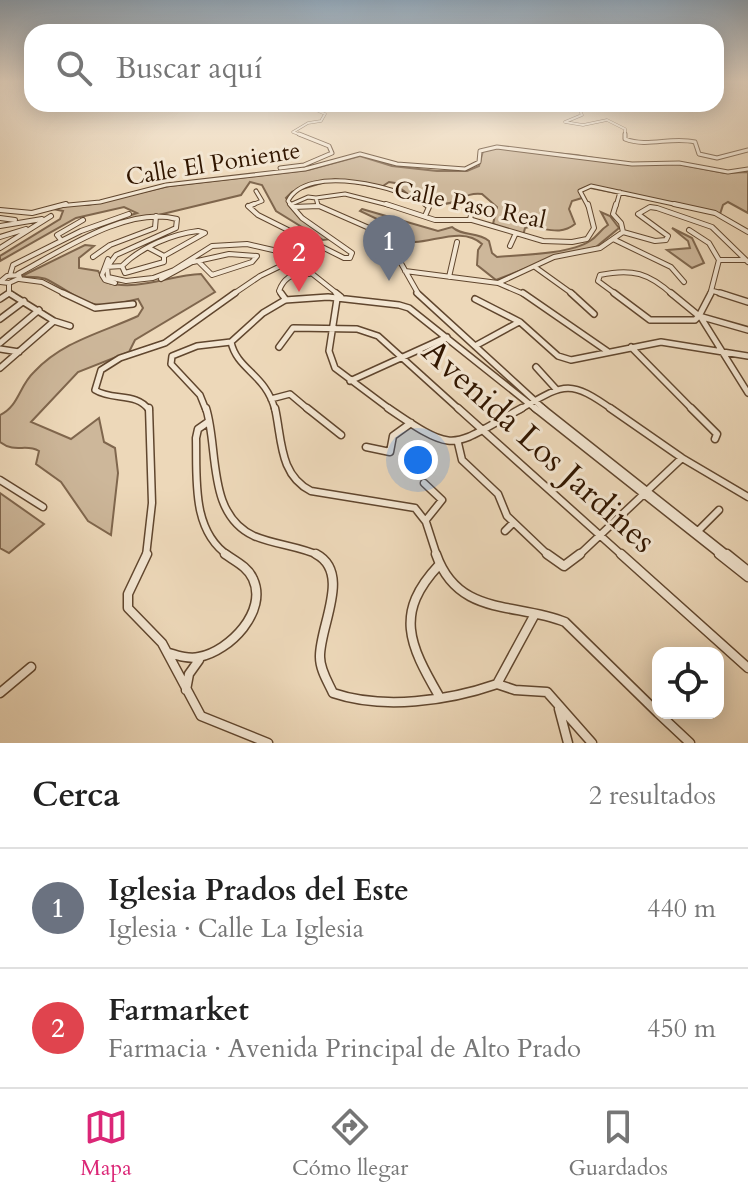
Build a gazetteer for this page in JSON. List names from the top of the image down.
{
  "streets": {
    "street": ["Calle El Poniente", "Calle Paso Real", "Avenida Los Jardines"]
  },
  "crossings": [
    ["Calle El Poniente", "Calle Paso Real"]
  ],
  "page": {
    "search": "Buscar aquí",
    "pins": ["1", "2"],
    "heading": ["Cerca", "2 resultados"],
    "list": [
      {
        "mark": "1",
        "name": "Iglesia Prados del Este",
        "note": "Iglesia · Calle La Iglesia",
        "value": "440 m"
      },
      {
        "mark": "2",
        "name": "Farmarket",
        "note": "Farmacia · Avenida Principal de Alto Prado",
        "value": "450 m"
      }
    ],
    "nav": ["Mapa", "Cómo llegar", "Guardados"]
  }
}
